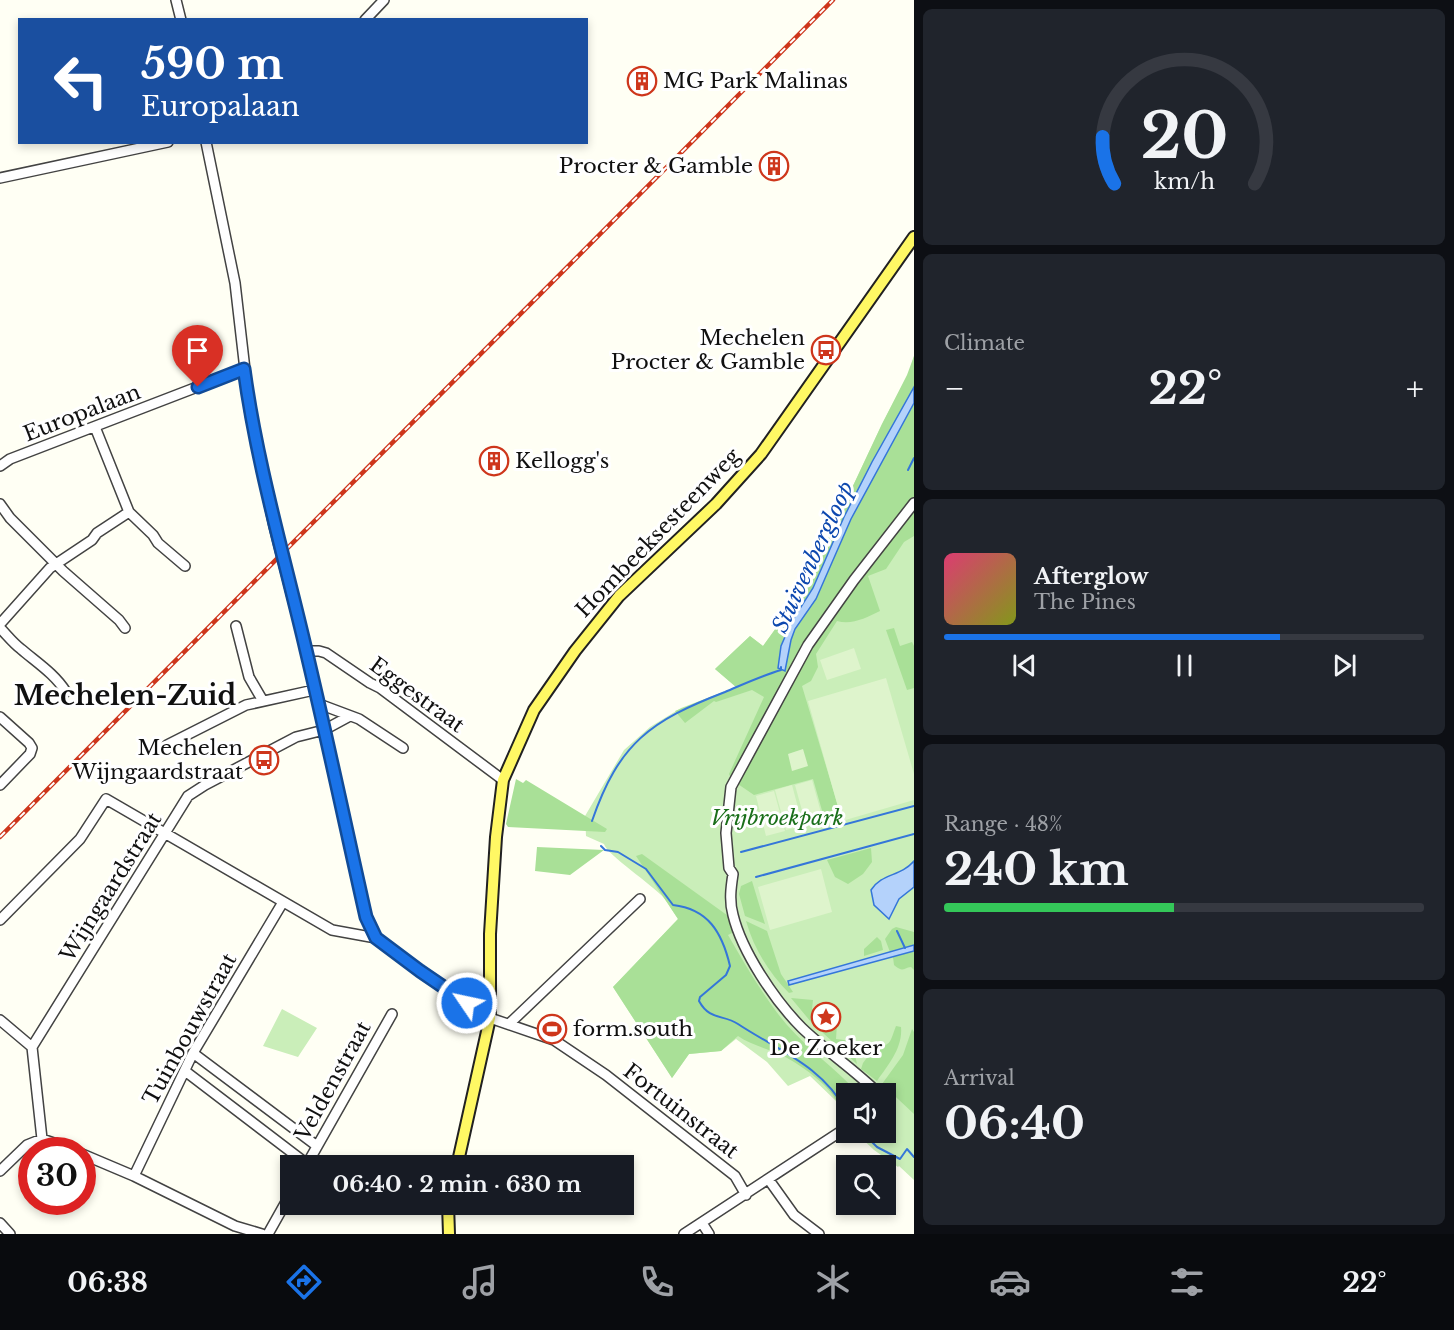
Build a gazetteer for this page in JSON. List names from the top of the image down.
{
  "streets": {
    "main road": ["Hombeeksesteenweg"],
    "street": [
      "Europalaan",
      "Eggestraat",
      "Wijngaardstraat",
      "Tuinbouwstraat",
      "Veldenstraat",
      "Fortuinstraat"
    ]
  },
  "crossings": [
    ["Hombeeksesteenweg", "Eggestraat"],
    ["Hombeeksesteenweg", "Fortuinstraat"]
  ],
  "districts": ["Mechelen-Zuid"],
  "water": ["Stuivenbergloop"],
  "parks": ["Vrijbroekpark"],
  "places": {
    "building": ["MG Park Malinas", "Procter & Gamble", "Kellogg's"],
    "bus stop": ["Mechelen Procter & Gamble", "Mechelen Wijngaardstraat"],
    "place": ["De Zoeker"],
    "sports": ["form.south"]
  },
  "page": {
    "turn": ["590 m", "Europalaan"],
    "tile": [
      "Climate",
      ["Range · 48%", "240 km"],
      ["Arrival", "06:40"]
    ],
    "heat": ["−", "22°", "+"],
    "song": ["Afterglow", "The Pines"],
    "limit": "30",
    "trip": "06:40 · 2 min · 630 m",
    "tabs": ["06:38", "22°"],
    "gauge": ["20", "km/h"]
  }
}
